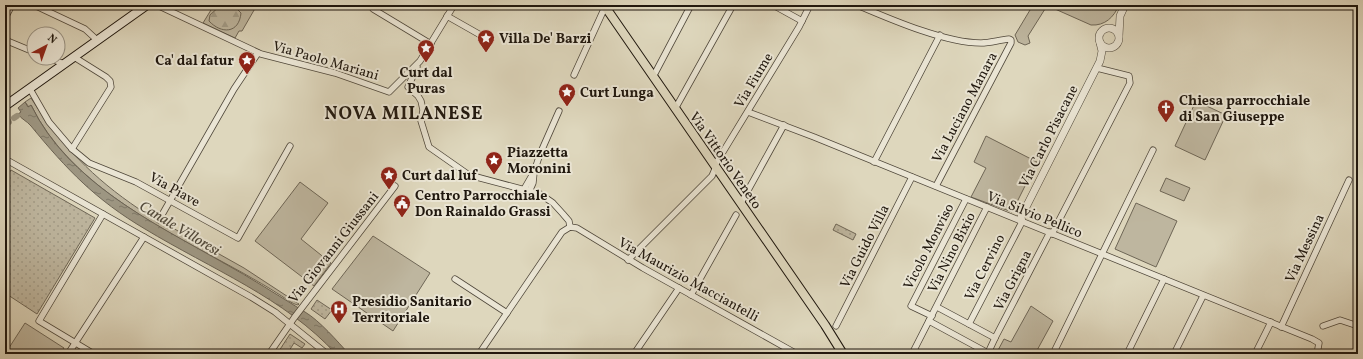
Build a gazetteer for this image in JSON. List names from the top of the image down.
{
  "streets": {
    "main road": ["Via Vittorio Veneto"],
    "street": [
      "Via Paolo Mariani",
      "Via Fiume",
      "Via Luciano Manara",
      "Via Carlo Pisacane",
      "Via Piave",
      "Via Silvio Pellico",
      "Via Guido Villa",
      "Vicolo Monviso",
      "Via Giovanni Giussani",
      "Via Messina",
      "Via Nino Bixio",
      "Via Cervino",
      "Via Maurizio Macciantelli",
      "Via Grigna"
    ]
  },
  "crossings": [
    ["Via Fiume", "Via Vittorio Veneto"],
    ["Via Fiume", "Via Silvio Pellico"],
    ["Via Fiume", "Via Maurizio Macciantelli"],
    ["Via Luciano Manara", "Via Silvio Pellico"],
    ["Via Carlo Pisacane", "Via Silvio Pellico"],
    ["Via Carlo Pisacane", "Via Cervino"],
    ["Via Carlo Pisacane", "Via Grigna"],
    ["Via Silvio Pellico", "Via Guido Villa"],
    ["Via Silvio Pellico", "Vicolo Monviso"],
    ["Via Silvio Pellico", "Via Messina"],
    ["Via Silvio Pellico", "Via Nino Bixio"],
    ["Via Silvio Pellico", "Via Cervino"],
    ["Via Silvio Pellico", "Via Grigna"],
    ["Vicolo Monviso", "Via Nino Bixio"],
    ["Via Nino Bixio", "Via Cervino"],
    ["Via Nino Bixio", "Via Grigna"]
  ],
  "districts": ["NOVA MILANESE"],
  "water": ["Canale Villoresi"],
  "places": {
    "place": [
      "Villa De' Barzi",
      "Curt dal Puras",
      "Ca' dal fatur",
      "Curt Lunga",
      "Piazzetta Moronini",
      "Curt dal luf"
    ],
    "church": ["Chiesa parrocchiale di San Giuseppe"],
    "public building": ["Centro Parrocchiale Don Rainaldo Grassi"],
    "hospital": ["Presidio Sanitario Territoriale"]
  },
  "north": "top right"
}
